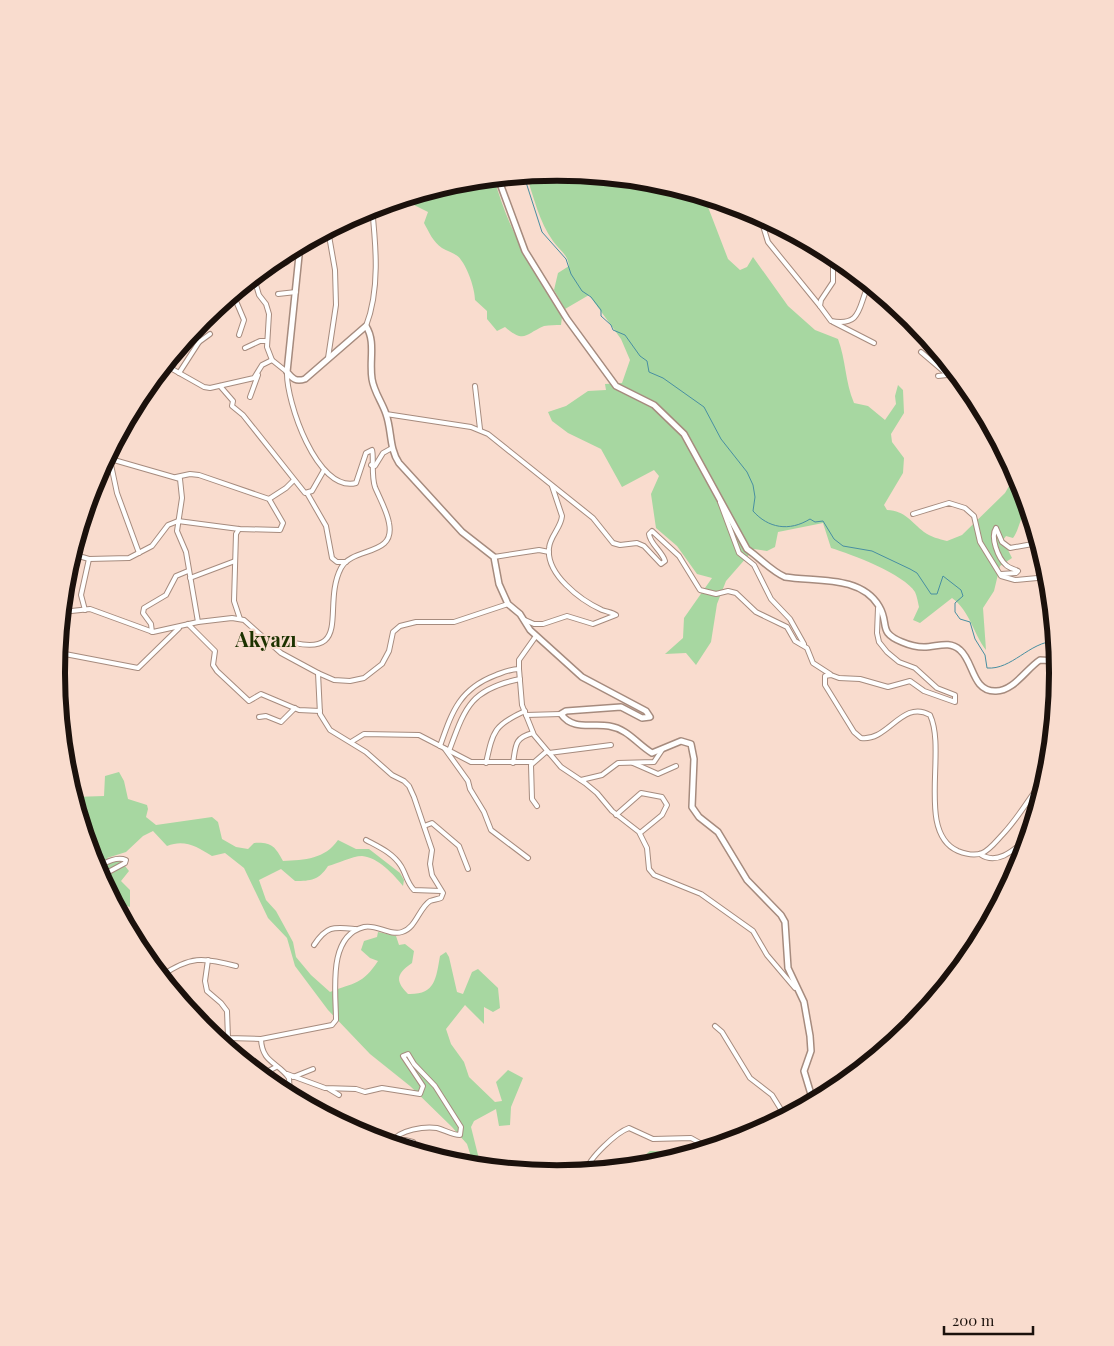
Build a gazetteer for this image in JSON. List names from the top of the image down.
{
  "districts": ["Akyazı"],
  "scale_bar": "200 m"
}
